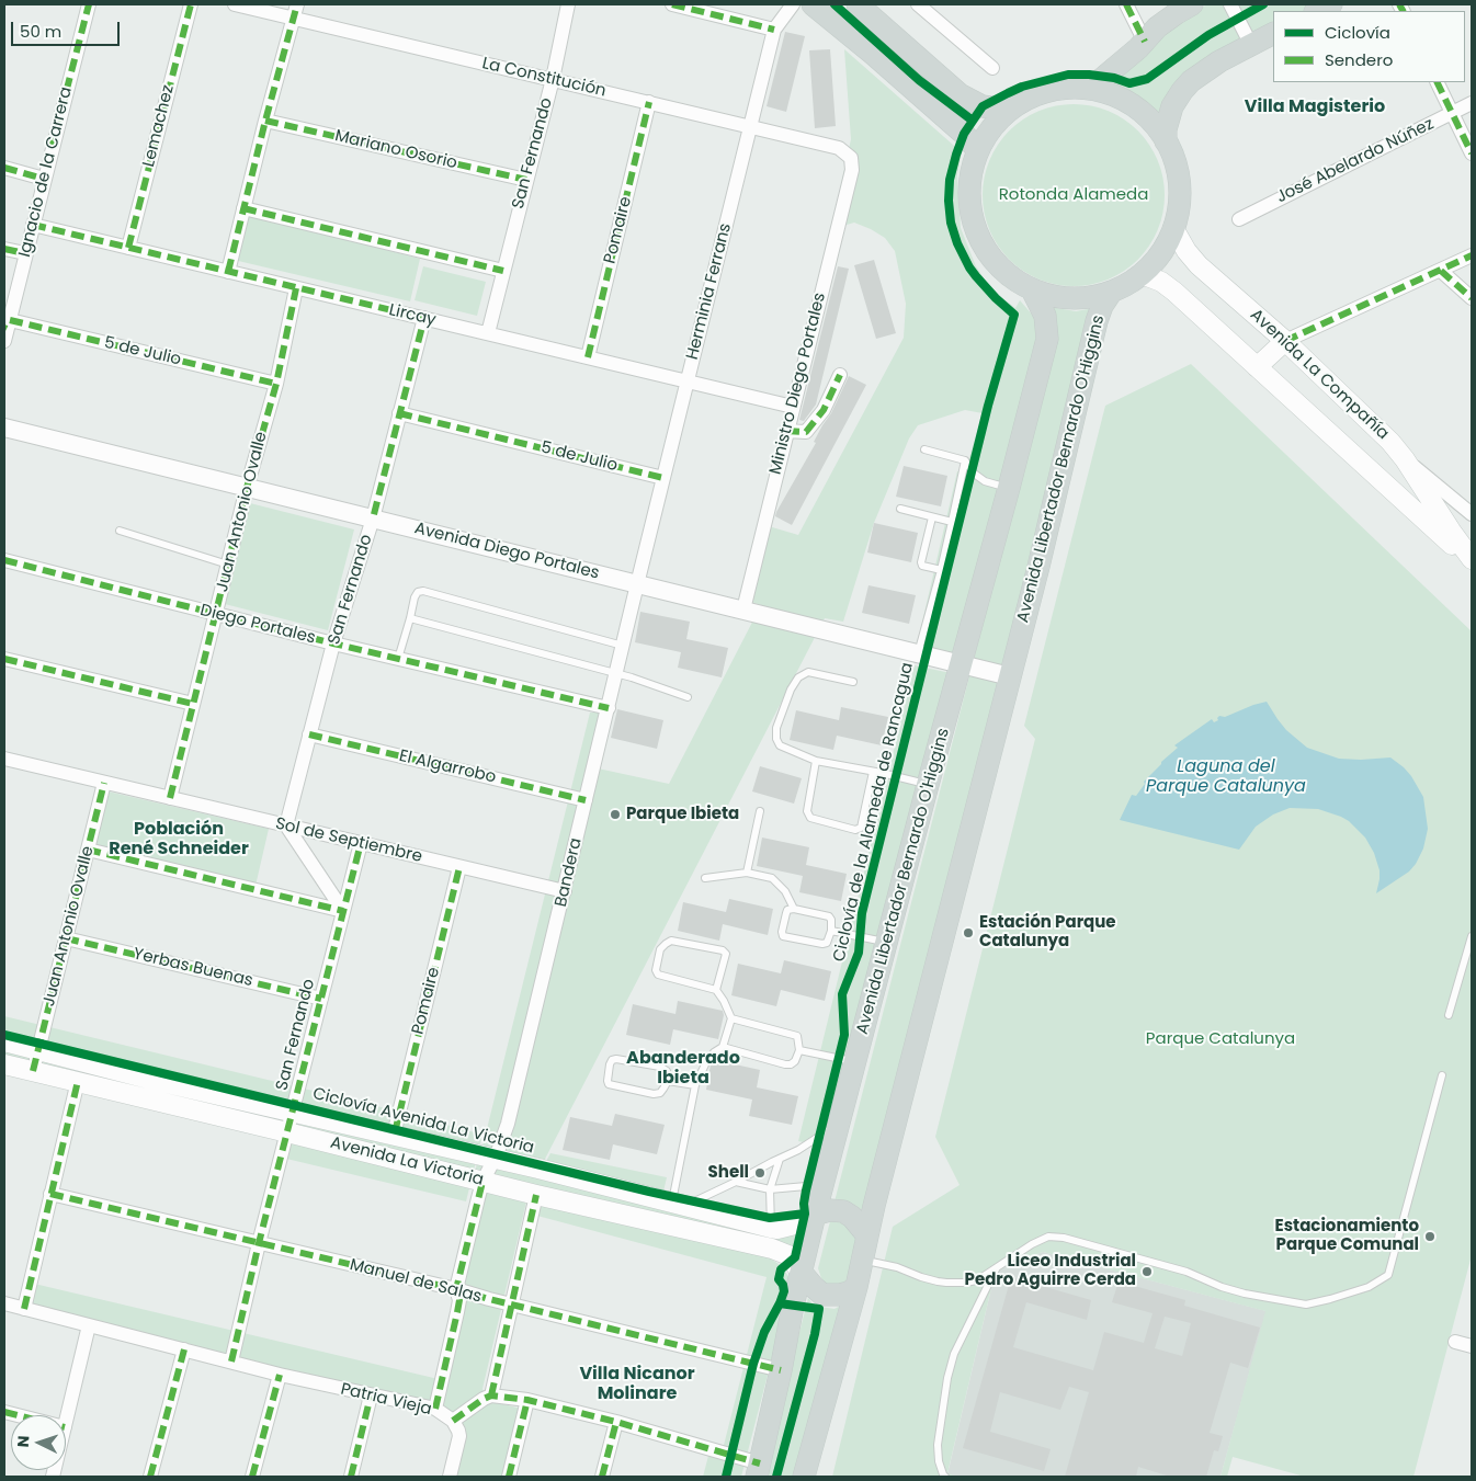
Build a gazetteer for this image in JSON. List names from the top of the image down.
{
  "streets": {
    "main road": ["Avenida La Compañía", "Avenida Libertador Bernardo O'Higgins", "Avenida La Victoria"],
    "street": [
      "La Constitución",
      "Lemachez",
      "Mariano Osorio",
      "San Fernando",
      "José Abelardo Núñez",
      "Ignacio de la Carrera",
      "Pomaire",
      "Herminia Ferrans",
      "Lircay",
      "5 de Julio",
      "Ministro Diego Portales",
      "Juan Antonio Ovalle",
      "Avenida Diego Portales",
      "Diego Portales",
      "El Algarrobo",
      "Sol de Septiembre",
      "Bandera",
      "Yerbas Buenas",
      "Manuel de Salas",
      "Patria Vieja"
    ],
    "cycle path": ["Ciclovía de la Alameda de Rancagua", "Ciclovía Avenida La Victoria"]
  },
  "crossings": [
    ["La Constitución", "San Fernando"],
    ["La Constitución", "Pomaire"],
    ["La Constitución", "Herminia Ferrans"],
    ["La Constitución", "Ministro Diego Portales"],
    ["Lemachez", "Lircay"],
    ["Mariano Osorio", "San Fernando"],
    ["San Fernando", "Lircay"],
    ["San Fernando", "5 de Julio"],
    ["San Fernando", "Avenida Diego Portales"],
    ["San Fernando", "Diego Portales"],
    ["San Fernando", "El Algarrobo"],
    ["San Fernando", "Sol de Septiembre"],
    ["San Fernando", "Yerbas Buenas"],
    ["San Fernando", "Avenida La Victoria"],
    ["San Fernando", "Manuel de Salas"],
    ["San Fernando", "Patria Vieja"],
    ["Ignacio de la Carrera", "Lircay"],
    ["Ignacio de la Carrera", "5 de Julio"],
    ["Pomaire", "Lircay"],
    ["Pomaire", "Sol de Septiembre"],
    ["Pomaire", "Avenida La Victoria"],
    ["Herminia Ferrans", "Lircay"],
    ["Herminia Ferrans", "5 de Julio"],
    ["Herminia Ferrans", "Avenida Diego Portales"],
    ["Herminia Ferrans", "Bandera"],
    ["Lircay", "Ministro Diego Portales"],
    ["Lircay", "Juan Antonio Ovalle"],
    ["5 de Julio", "Juan Antonio Ovalle"],
    ["Ministro Diego Portales", "Avenida Diego Portales"],
    ["Avenida Libertador Bernardo O'Higgins", "Avenida Diego Portales"],
    ["Avenida Libertador Bernardo O'Higgins", "Avenida La Victoria"],
    ["Avenida Libertador Bernardo O'Higgins", "Manuel de Salas"],
    ["Juan Antonio Ovalle", "Avenida Diego Portales"],
    ["Juan Antonio Ovalle", "Diego Portales"],
    ["Juan Antonio Ovalle", "Sol de Septiembre"],
    ["Juan Antonio Ovalle", "Yerbas Buenas"],
    ["Juan Antonio Ovalle", "Avenida La Victoria"],
    ["Avenida Diego Portales", "Bandera"],
    ["Diego Portales", "Bandera"],
    ["El Algarrobo", "Bandera"],
    ["Sol de Septiembre", "Bandera"],
    ["Bandera", "Avenida La Victoria"],
    ["Bandera", "Manuel de Salas"],
    ["Bandera", "Patria Vieja"]
  ],
  "districts": [
    "Villa Magisterio",
    "Población René Schneider",
    "Abanderado Ibieta",
    "Villa Nicanor Molinare"
  ],
  "water": ["Laguna del Parque Catalunya"],
  "parks": ["Rotonda Alameda", "Parque Catalunya"],
  "places": [
    "Parque Ibieta",
    "Estación Parque Catalunya",
    "Shell",
    "Estacionamiento Parque Comunal",
    "Liceo Industrial Pedro Aguirre Cerda"
  ],
  "legend": ["Ciclovía", "Sendero"],
  "scale_bar": "50 m",
  "north": "left"
}
